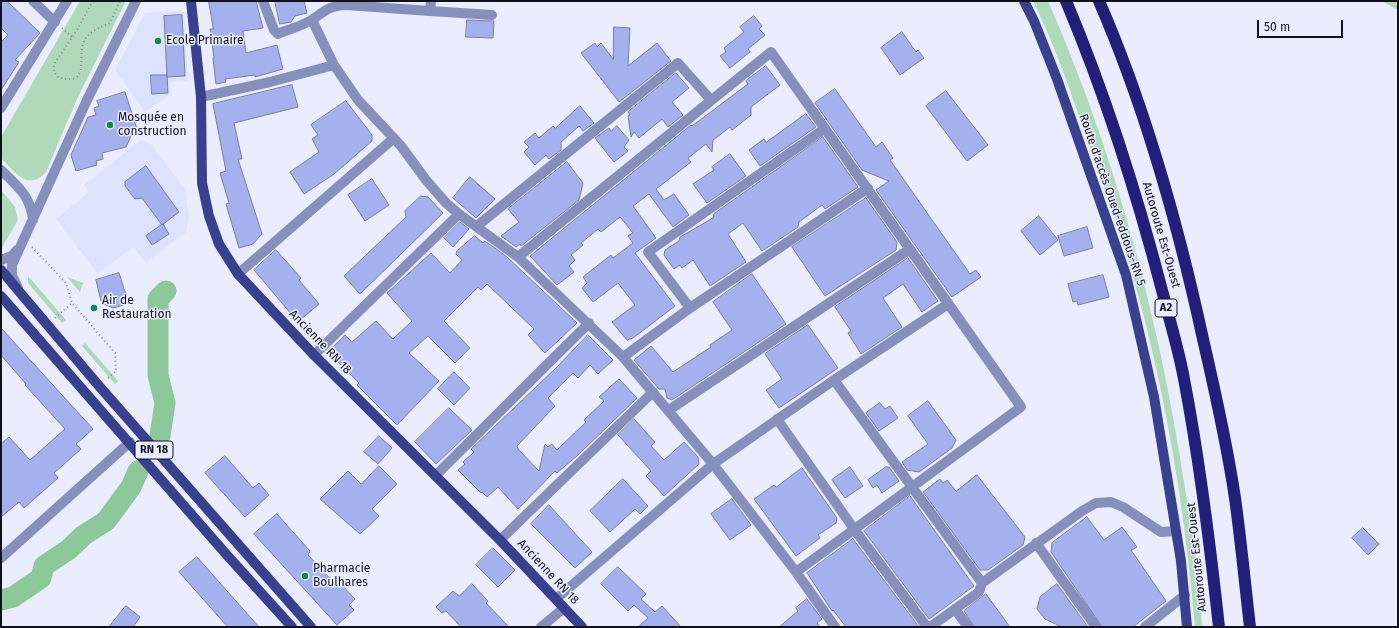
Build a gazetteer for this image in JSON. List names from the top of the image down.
{
  "streets": {
    "highway": ["Autoroute Est-Ouest", "A2"],
    "main road": ["Route d'accès Oued-eddous-RN 5", "Ancienne RN 18", "RN 18"]
  },
  "places": [
    "Ecole Primaire",
    "Mosquée en construction",
    "Air de Restauration",
    "Pharmacie Boulhares"
  ],
  "scale_bar": "50 m"
}
